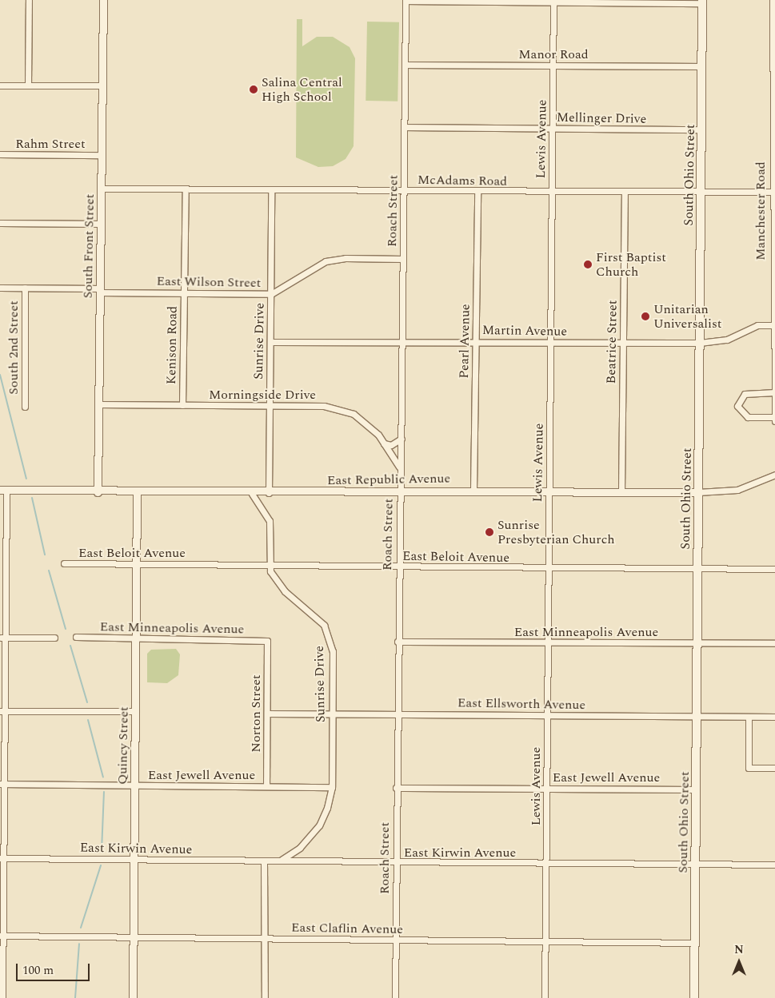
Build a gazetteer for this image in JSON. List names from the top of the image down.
{
  "streets": {
    "main road": ["South Ohio Street"],
    "street": [
      "Manor Road",
      "Mellinger Drive",
      "Lewis Avenue",
      "Rahm Street",
      "McAdams Road",
      "Roach Street",
      "Manchester Road",
      "South Front Street",
      "East Wilson Street",
      "Martin Avenue",
      "Sunrise Drive",
      "Pearl Avenue",
      "Beatrice Street",
      "Kenison Road",
      "South 2nd Street",
      "Morningside Drive",
      "East Republic Avenue",
      "East Beloit Avenue",
      "East Minneapolis Avenue",
      "East Ellsworth Avenue",
      "Norton Street",
      "Quincy Street",
      "East Jewell Avenue",
      "East Kirwin Avenue",
      "East Claflin Avenue"
    ]
  },
  "crossings": [
    ["Manor Road", "Lewis Avenue"],
    ["Manor Road", "South Ohio Street"],
    ["Manor Road", "Roach Street"],
    ["Mellinger Drive", "Lewis Avenue"],
    ["Mellinger Drive", "South Ohio Street"],
    ["Mellinger Drive", "Roach Street"],
    ["Lewis Avenue", "McAdams Road"],
    ["Lewis Avenue", "Martin Avenue"],
    ["Lewis Avenue", "East Republic Avenue"],
    ["Lewis Avenue", "East Beloit Avenue"],
    ["Lewis Avenue", "East Minneapolis Avenue"],
    ["Lewis Avenue", "East Ellsworth Avenue"],
    ["Lewis Avenue", "East Jewell Avenue"],
    ["Lewis Avenue", "East Kirwin Avenue"],
    ["Lewis Avenue", "East Claflin Avenue"],
    ["Rahm Street", "South Front Street"],
    ["South Ohio Street", "McAdams Road"],
    ["South Ohio Street", "Martin Avenue"],
    ["South Ohio Street", "East Republic Avenue"],
    ["South Ohio Street", "East Beloit Avenue"],
    ["South Ohio Street", "East Minneapolis Avenue"],
    ["South Ohio Street", "East Ellsworth Avenue"],
    ["South Ohio Street", "East Jewell Avenue"],
    ["South Ohio Street", "East Kirwin Avenue"],
    ["South Ohio Street", "East Claflin Avenue"],
    ["McAdams Road", "Roach Street"],
    ["McAdams Road", "Manchester Road"],
    ["McAdams Road", "South Front Street"],
    ["McAdams Road", "Sunrise Drive"],
    ["McAdams Road", "Pearl Avenue"],
    ["McAdams Road", "Beatrice Street"],
    ["McAdams Road", "Kenison Road"],
    ["Roach Street", "East Wilson Street"],
    ["Roach Street", "Martin Avenue"],
    ["Roach Street", "Morningside Drive"],
    ["Roach Street", "East Republic Avenue"],
    ["Roach Street", "East Beloit Avenue"],
    ["Roach Street", "East Minneapolis Avenue"],
    ["Roach Street", "East Ellsworth Avenue"],
    ["Roach Street", "East Jewell Avenue"],
    ["Roach Street", "East Kirwin Avenue"],
    ["Roach Street", "East Claflin Avenue"],
    ["Manchester Road", "Martin Avenue"],
    ["South Front Street", "East Wilson Street"],
    ["South Front Street", "Morningside Drive"],
    ["South Front Street", "East Republic Avenue"],
    ["East Wilson Street", "Sunrise Drive"],
    ["East Wilson Street", "Kenison Road"],
    ["East Wilson Street", "South 2nd Street"],
    ["Martin Avenue", "Sunrise Drive"],
    ["Martin Avenue", "Pearl Avenue"],
    ["Martin Avenue", "Beatrice Street"],
    ["Sunrise Drive", "Morningside Drive"],
    ["Sunrise Drive", "East Republic Avenue"],
    ["Sunrise Drive", "East Beloit Avenue"],
    ["Sunrise Drive", "East Ellsworth Avenue"],
    ["Sunrise Drive", "East Jewell Avenue"],
    ["Sunrise Drive", "East Kirwin Avenue"],
    ["Pearl Avenue", "East Republic Avenue"],
    ["Beatrice Street", "East Republic Avenue"],
    ["Kenison Road", "Morningside Drive"],
    ["East Republic Avenue", "Quincy Street"],
    ["East Beloit Avenue", "Quincy Street"],
    ["East Minneapolis Avenue", "Norton Street"],
    ["East Minneapolis Avenue", "Quincy Street"],
    ["East Ellsworth Avenue", "Norton Street"],
    ["Norton Street", "East Jewell Avenue"],
    ["Quincy Street", "East Jewell Avenue"],
    ["Quincy Street", "East Kirwin Avenue"],
    ["Quincy Street", "East Claflin Avenue"]
  ],
  "places": [
    "Salina Central High School",
    "First Baptist Church",
    "Unitarian Universalist",
    "Sunrise Presbyterian Church"
  ],
  "scale_bar": "100 m",
  "north": "top"
}
